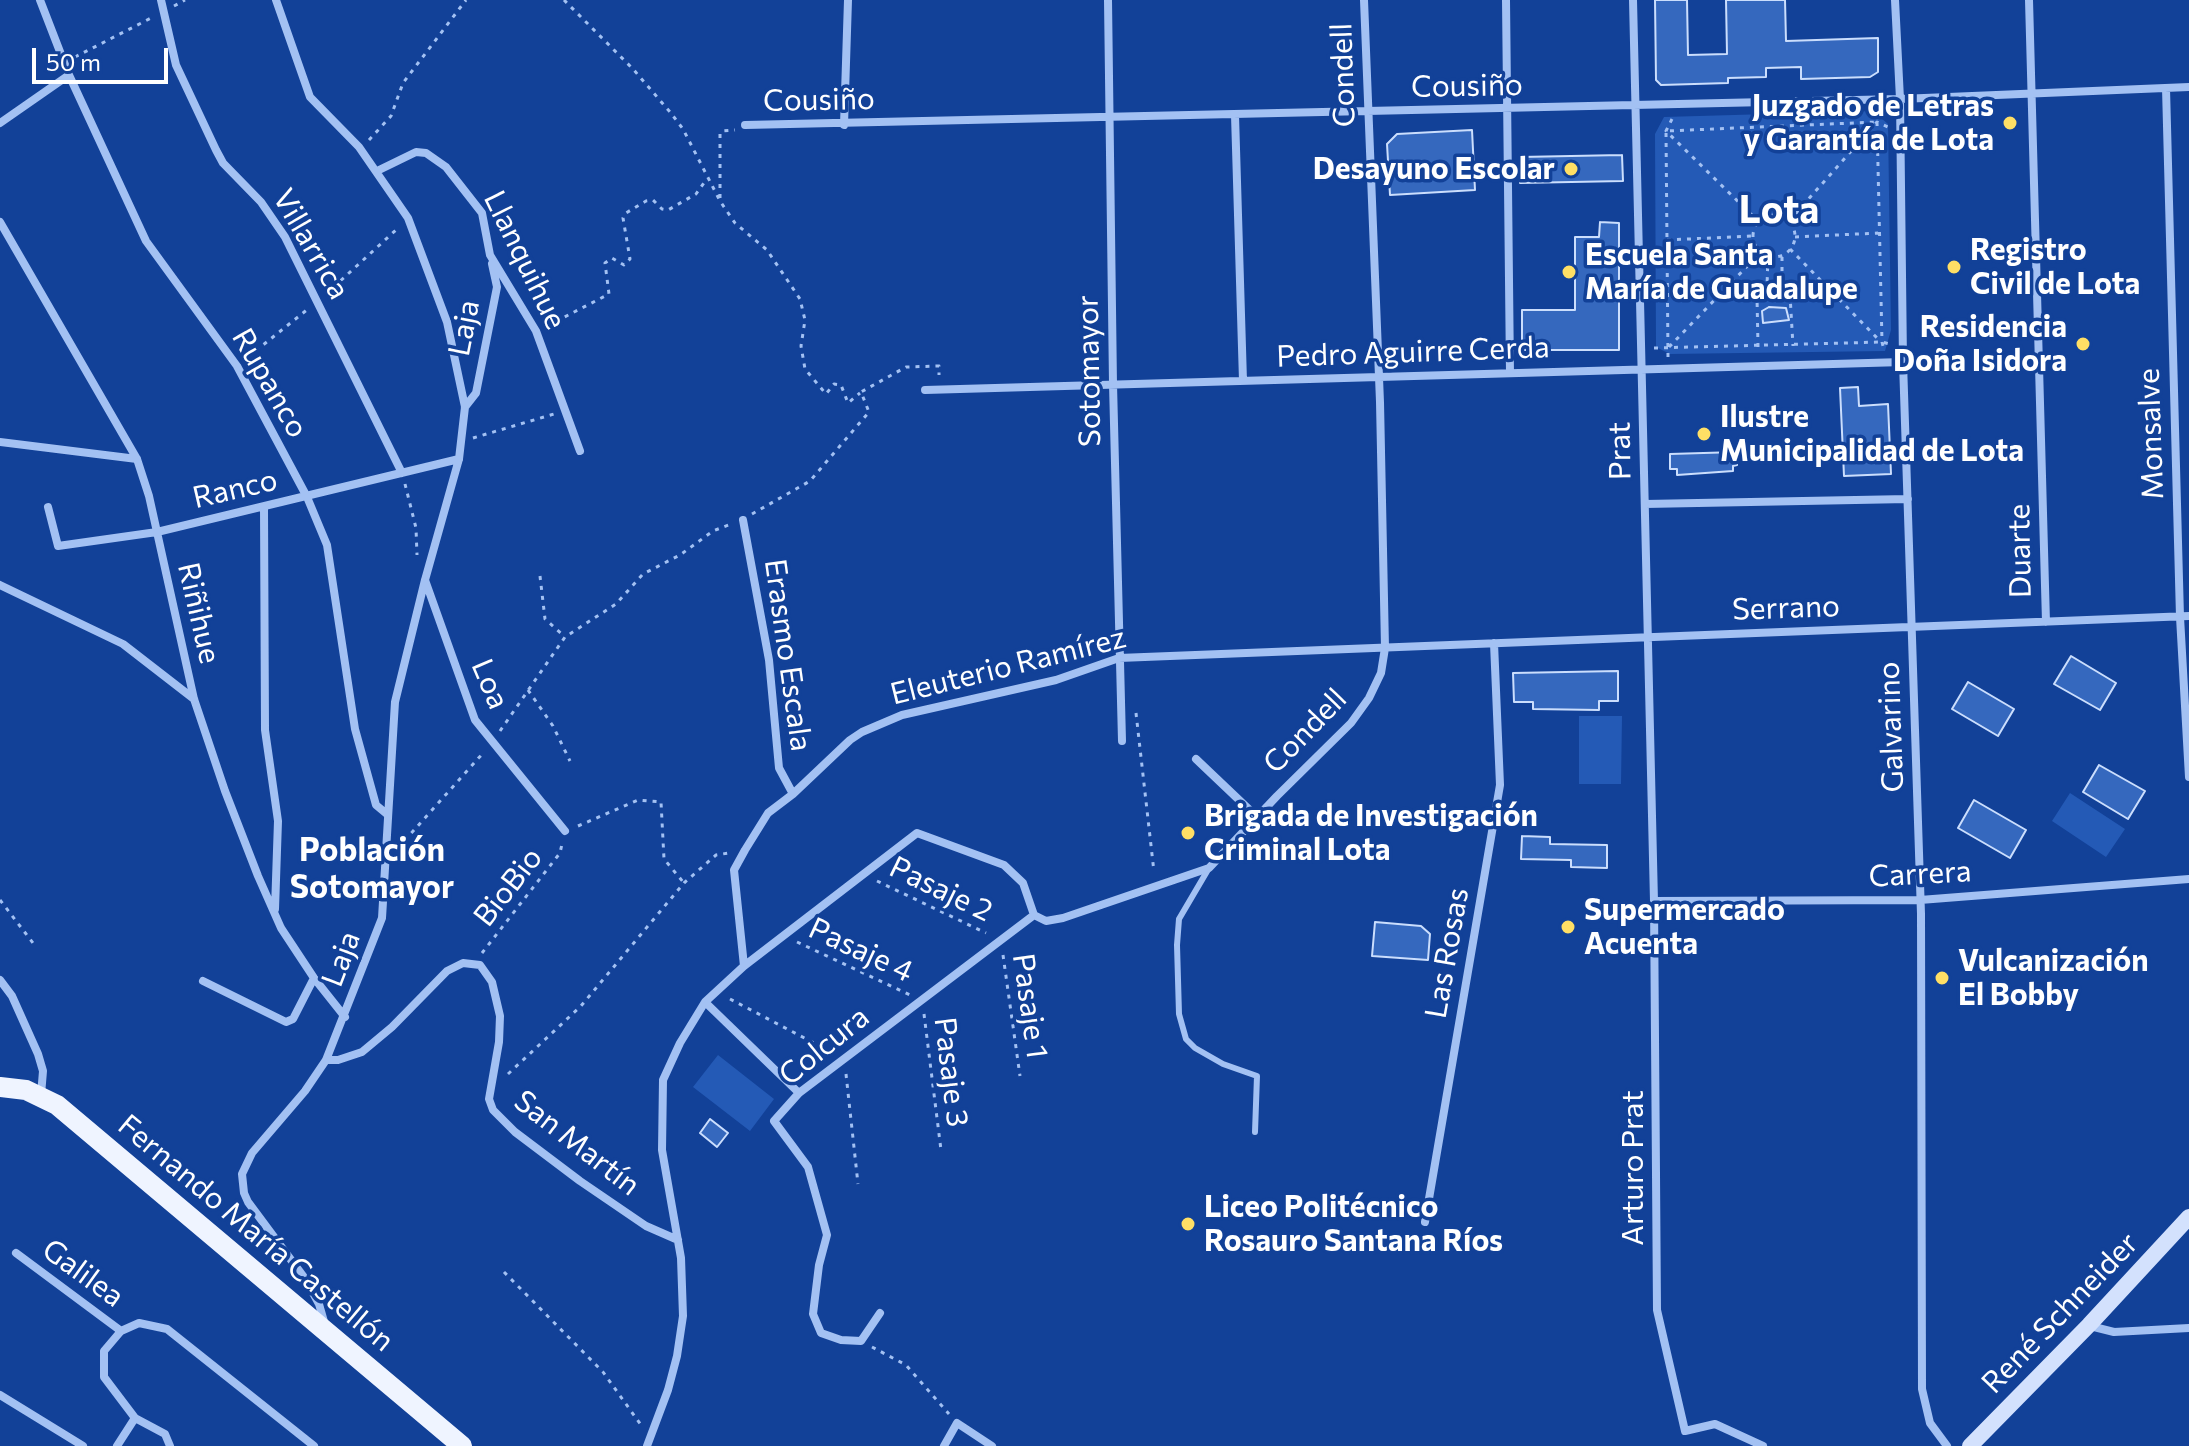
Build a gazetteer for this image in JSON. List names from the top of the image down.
{
  "streets": {
    "main road": ["Fernando María Castellón", "René Schneider"],
    "street": [
      "Condell",
      "Cousiño",
      "Villarrica",
      "Llanquihue",
      "Laja",
      "Pedro Aguirre Cerda",
      "Sotomayor",
      "Rupanco",
      "Monsalve",
      "Prat",
      "Ranco",
      "Duarte",
      "Serrano",
      "Riñihue",
      "Erasmo Escala",
      "Eleuterio Ramírez",
      "Loa",
      "Galvarino",
      "Carrera",
      "Las Rosas",
      "Colcura",
      "San Martín",
      "Arturo Prat",
      "Galilea"
    ],
    "path": [
      "BioBio",
      "Pasaje 2",
      "Pasaje 4",
      "Pasaje 1",
      "Pasaje 3"
    ]
  },
  "crossings": [
    ["Condell", "Cousiño"],
    ["Condell", "Pedro Aguirre Cerda"],
    ["Condell", "Serrano"],
    ["Condell", "Eleuterio Ramírez"],
    ["Condell", "Colcura"],
    ["Cousiño", "Sotomayor"],
    ["Cousiño", "Monsalve"],
    ["Cousiño", "Prat"],
    ["Cousiño", "Duarte"],
    ["Cousiño", "Galvarino"],
    ["Villarrica", "Ranco"],
    ["Llanquihue", "Laja"],
    ["Laja", "Rupanco"],
    ["Laja", "Ranco"],
    ["Laja", "Riñihue"],
    ["Laja", "Loa"],
    ["Laja", "Fernando María Castellón"],
    ["Pedro Aguirre Cerda", "Sotomayor"],
    ["Pedro Aguirre Cerda", "Prat"],
    ["Pedro Aguirre Cerda", "Galvarino"],
    ["Sotomayor", "Eleuterio Ramírez"],
    ["Rupanco", "Ranco"],
    ["Monsalve", "Serrano"],
    ["Prat", "Serrano"],
    ["Prat", "Carrera"],
    ["Prat", "Arturo Prat"],
    ["Ranco", "Riñihue"],
    ["Duarte", "Serrano"],
    ["Serrano", "Eleuterio Ramírez"],
    ["Serrano", "Galvarino"],
    ["Serrano", "Las Rosas"],
    ["Erasmo Escala", "Eleuterio Ramírez"],
    ["Loa", "BioBio"],
    ["Galvarino", "Carrera"],
    ["Carrera", "Arturo Prat"],
    ["BioBio", "San Martín"],
    ["Pasaje 2", "Pasaje 1"],
    ["Pasaje 2", "Colcura"],
    ["Pasaje 4", "Colcura"],
    ["Pasaje 4", "Pasaje 3"],
    ["Pasaje 1", "Colcura"],
    ["Colcura", "Pasaje 3"]
  ],
  "districts": ["Lota", "Población Sotomayor"],
  "places": [
    "Juzgado de Letras y Garantía de Lota",
    "Desayuno Escolar",
    "Registro Civil de Lota",
    "Escuela Santa María de Guadalupe",
    "Residencia Doña Isidora",
    "Ilustre Municipalidad de Lota",
    "Brigada de Investigación Criminal Lota",
    "Supermercado Acuenta",
    "Vulcanización El Bobby",
    "Liceo Politécnico Rosauro Santana Ríos"
  ],
  "scale_bar": "50 m"
}
